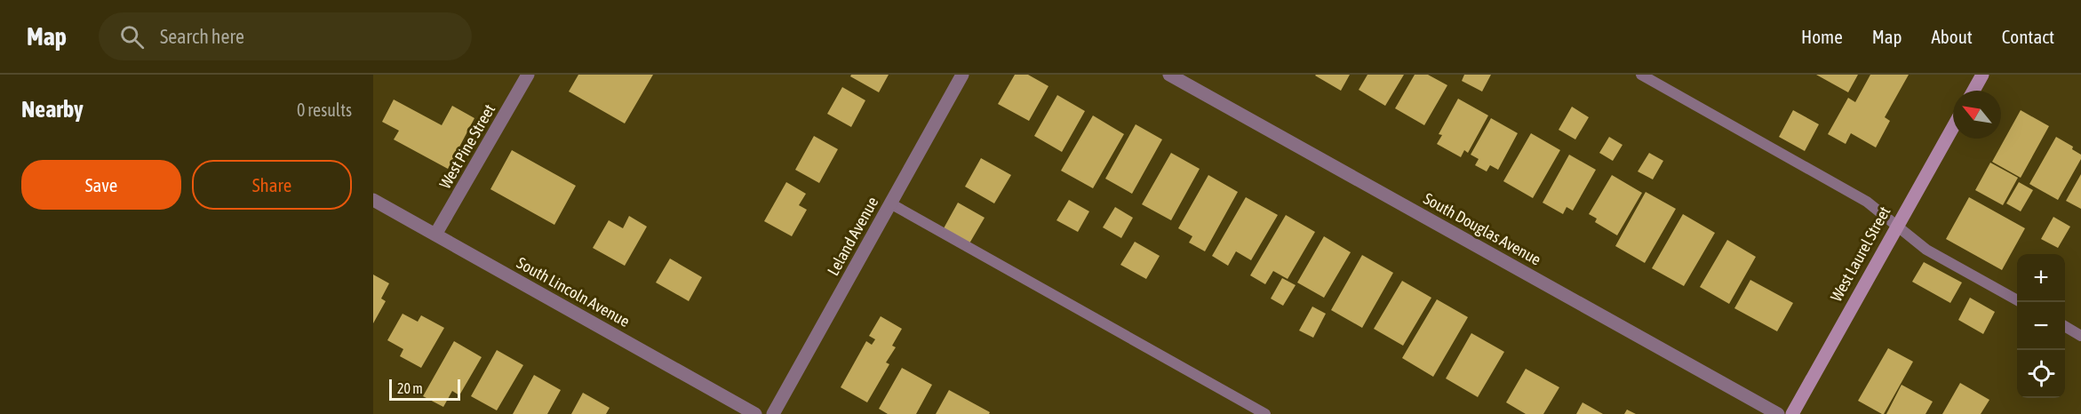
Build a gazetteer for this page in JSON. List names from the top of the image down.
{
  "streets": {
    "street": [
      "West Pine Street",
      "South Douglas Avenue",
      "Leland Avenue",
      "West Laurel Street",
      "South Lincoln Avenue"
    ]
  },
  "crossings": [
    ["West Pine Street", "South Lincoln Avenue"]
  ],
  "scale_bar": "20 m",
  "north": "top left",
  "page": {
    "header": "Map",
    "search": "Search here",
    "nav": [
      "Home",
      "Map",
      "About",
      "Contact"
    ],
    "heading": ["Nearby", "0 results"],
    "buttons": ["Save", "Share"],
    "map_buttons": ["+", "−"],
    "scale": "20 m"
  }
}
